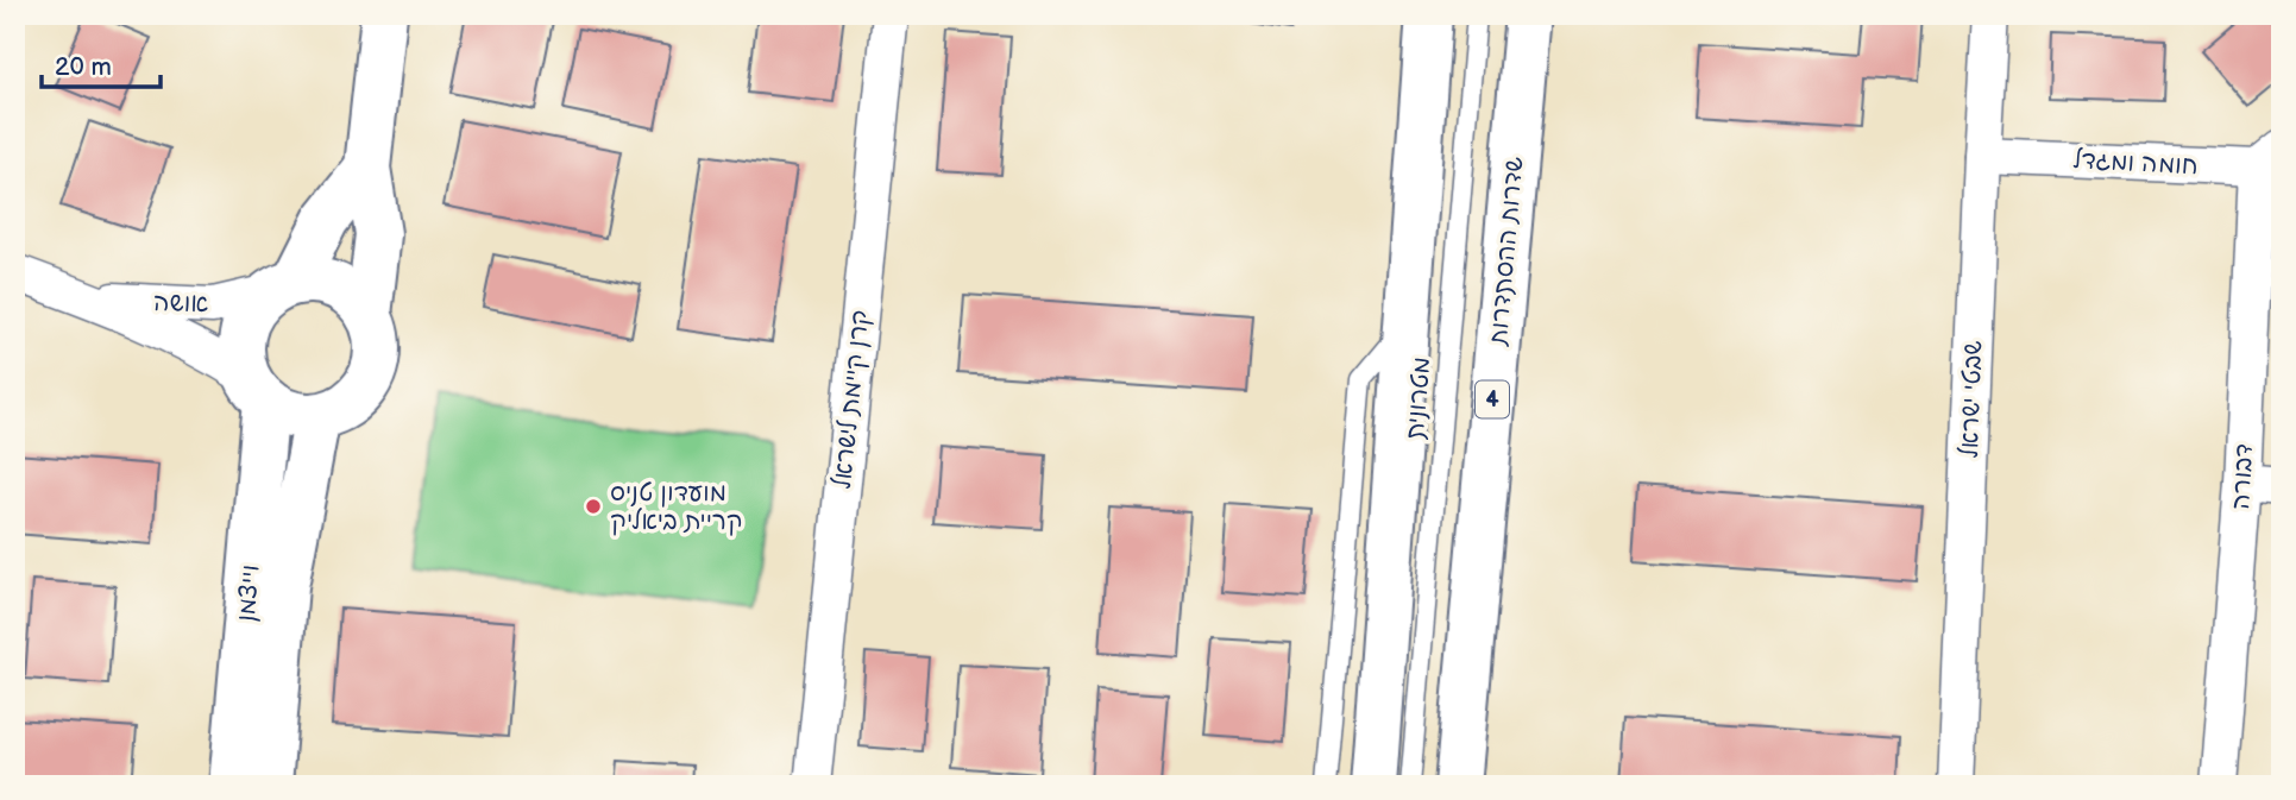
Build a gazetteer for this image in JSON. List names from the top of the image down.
{
  "streets": {
    "main road": ["שדרות ההסתדרות", "4", "וייצמן"],
    "street": [
      "חומה ומגדל",
      "אושה",
      "קרן קיימת לישראל",
      "שבטי ישראל",
      "דבורה"
    ],
    "lane": ["מטרונית"]
  },
  "crossings": [
    ["חומה ומגדל", "שבטי ישראל"],
    ["חומה ומגדל", "דבורה"],
    ["אושה", "וייצמן"]
  ],
  "places": ["מועדון טניס קריית ביאליק"],
  "scale_bar": "20 m"
}
